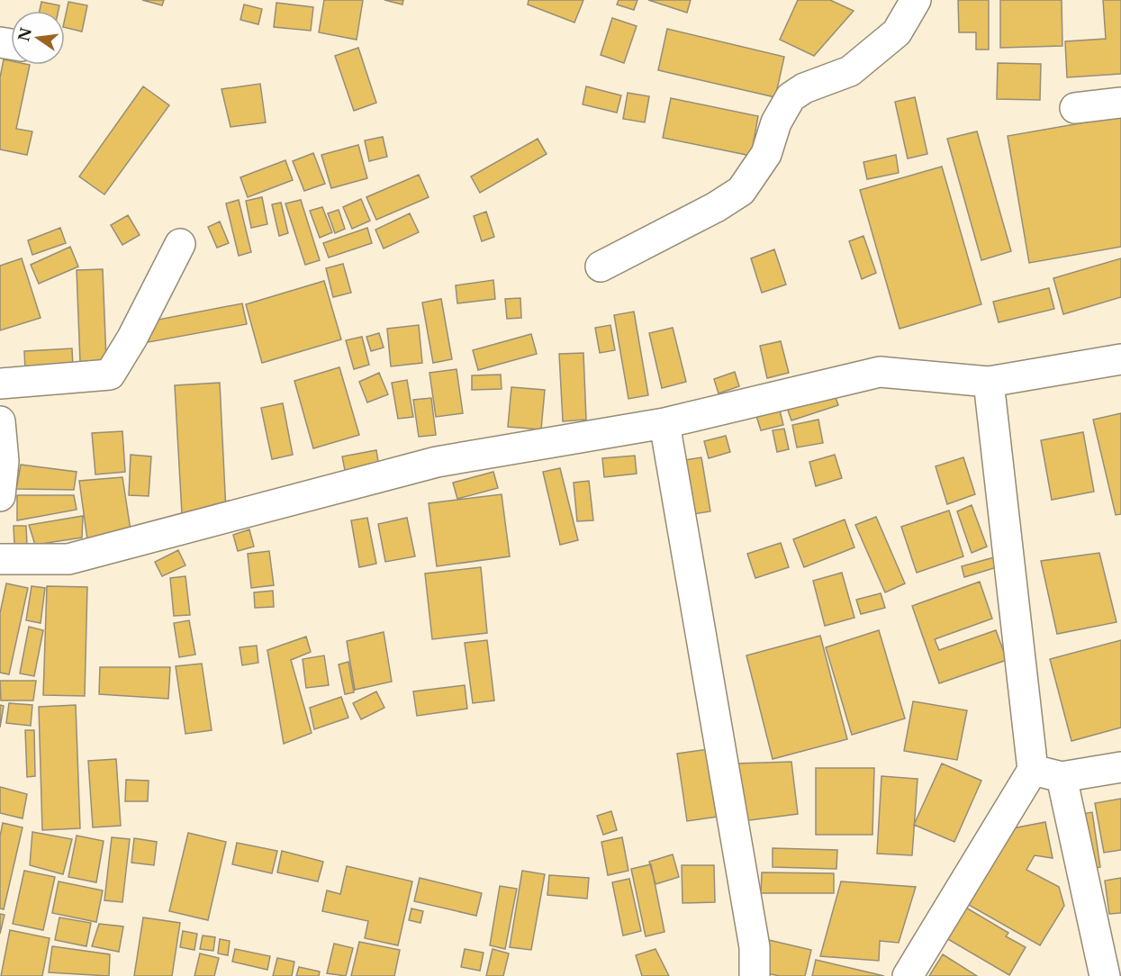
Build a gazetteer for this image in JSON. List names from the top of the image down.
{
  "north": "left"
}
